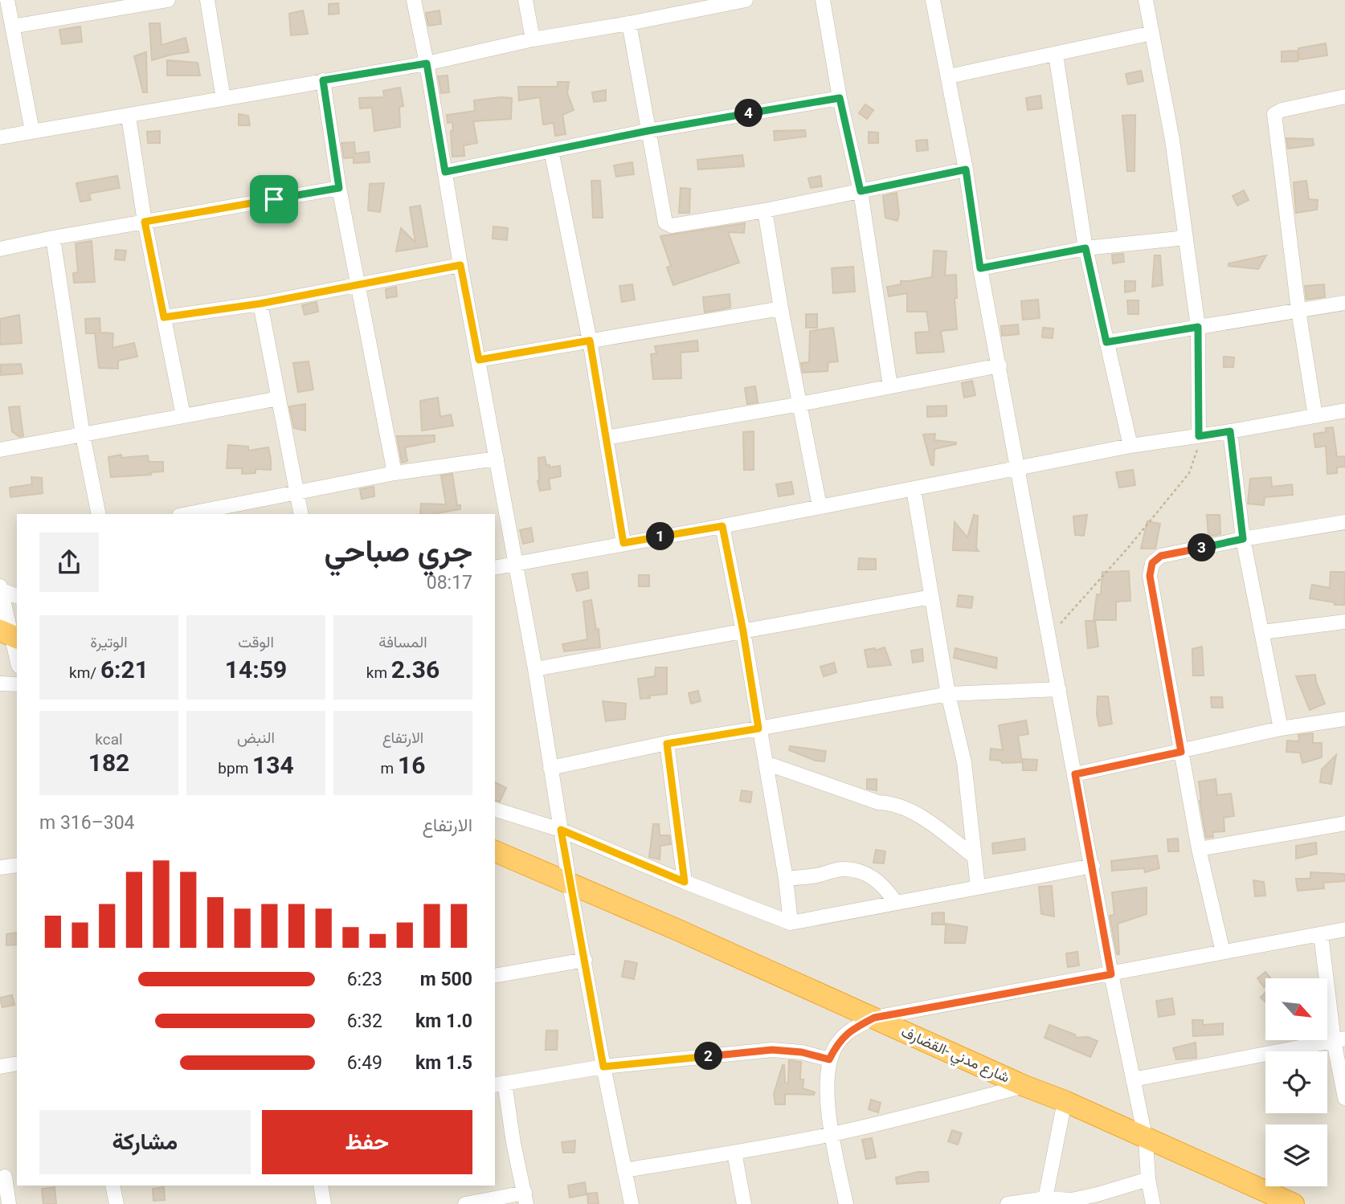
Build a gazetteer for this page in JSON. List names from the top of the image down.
{
  "streets": {
    "highway": ["شارع مدني -القضارف"]
  },
  "north": "bottom right",
  "page": {
    "pins": [
      "4",
      "1",
      "3",
      "2"
    ],
    "heading": ["جري صباحي", "08:17"],
    "stats": [
      ["المسافة", "2.36 km"],
      ["الوقت", "14:59"],
      ["الوتيرة", "6:21 /km"],
      ["الارتفاع", "16 m"],
      ["النبض", "134 bpm"],
      ["kcal", "182"]
    ],
    "chart": ["الارتفاع", "304–316 m"],
    "list": [
      {
        "name": "500 m",
        "note": "6:23"
      },
      {
        "name": "1.0 km",
        "note": "6:32"
      },
      {
        "name": "1.5 km",
        "note": "6:49"
      }
    ],
    "buttons": ["حفظ", "مشاركة"]
  }
}
